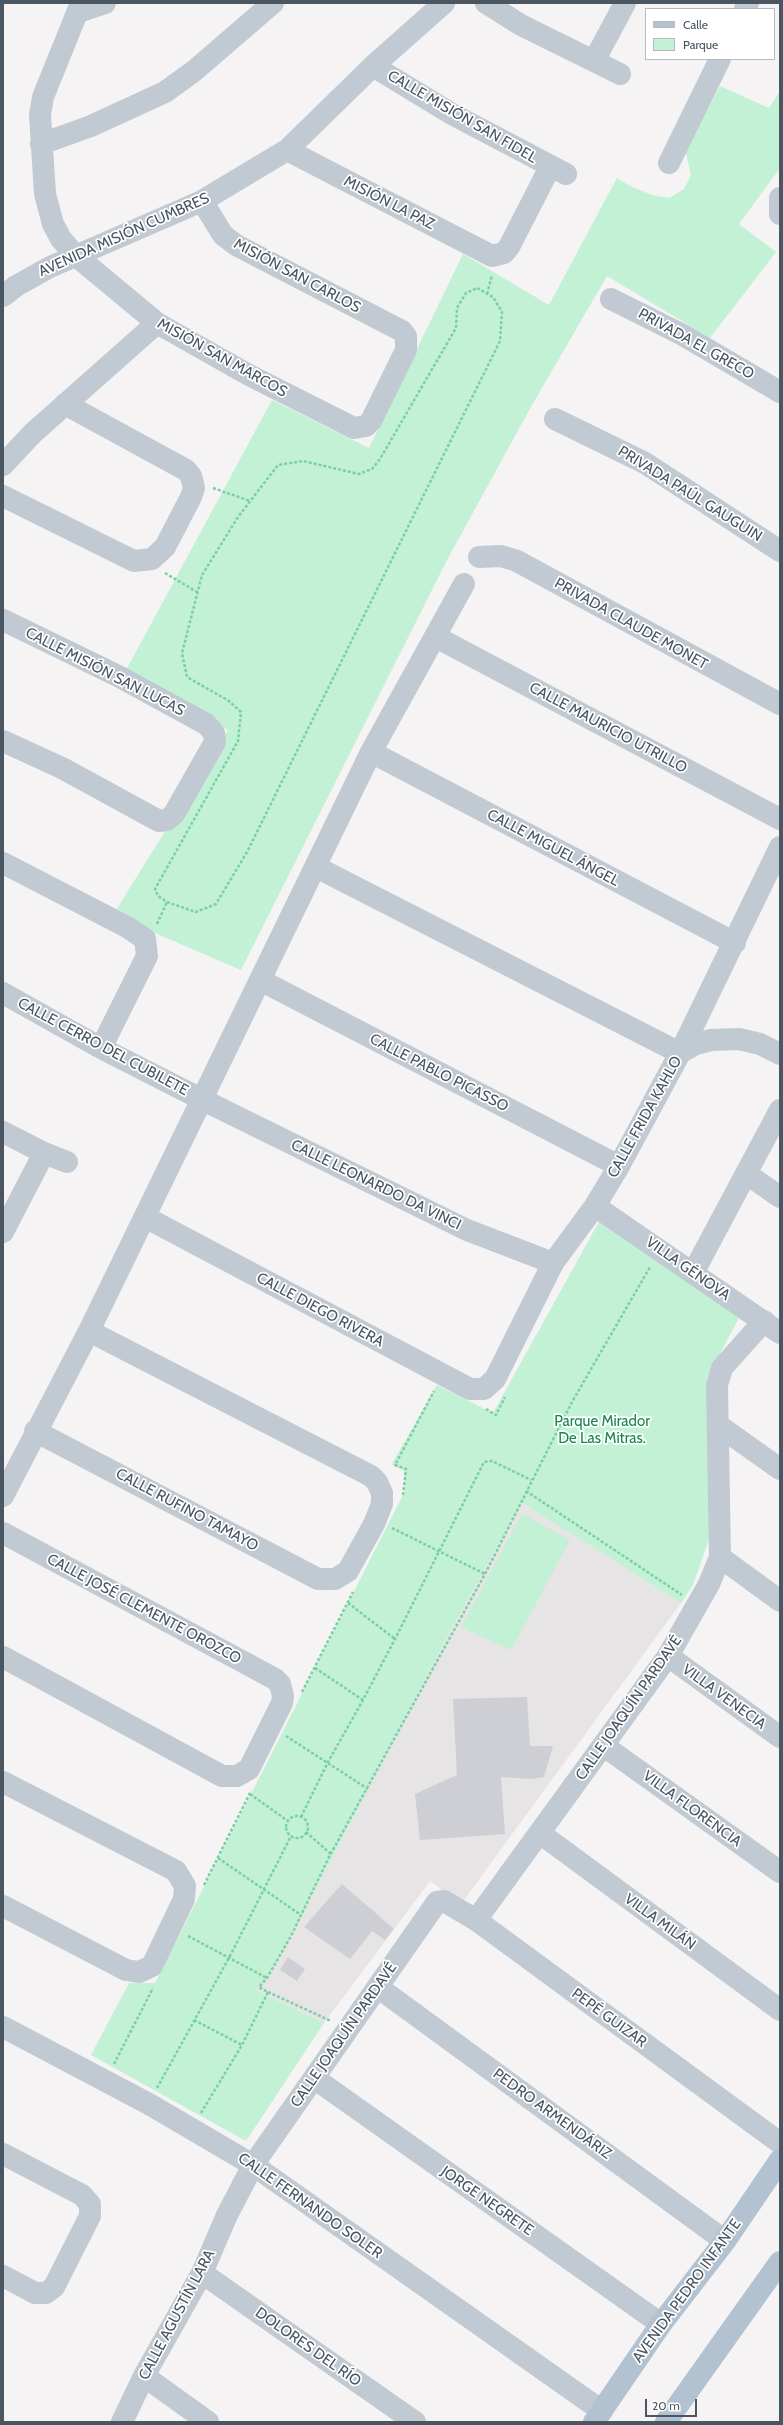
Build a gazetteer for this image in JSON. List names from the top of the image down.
{
  "streets": {
    "main road": ["AVENIDA PEDRO INFANTE"],
    "street": [
      "CALLE MISIÓN SAN FIDEL",
      "MISIÓN LA PAZ",
      "AVENIDA MISIÓN CUMBRES",
      "MISIÓN SAN CARLOS",
      "PRIVADA EL GRECO",
      "MISIÓN SAN MARCOS",
      "PRIVADA PAÚL GAUGUIN",
      "PRIVADA CLAUDE MONET",
      "CALLE MISIÓN SAN LUCAS",
      "CALLE MAURICIO UTRILLO",
      "CALLE MIGUEL ÁNGEL",
      "CALLE CERRO DEL CUBILETE",
      "CALLE PABLO PICASSO",
      "CALLE FRIDA KAHLO",
      "CALLE LEONARDO DA VINCI",
      "VILLA GÉNOVA",
      "CALLE DIEGO RIVERA",
      "CALLE RUFINO TAMAYO",
      "CALLE JOSÉ CLEMENTE OROZCO",
      "VILLA VENECIA",
      "CALLE JOAQUÍN PARDAVÉ",
      "VILLA FLORENCIA",
      "VILLA MILÁN",
      "PEPÉ GUIZAR",
      "PEDRO ARMENDÁRIZ",
      "JORGE NEGRETE",
      "CALLE FERNANDO SOLER",
      "CALLE AGUSTÍN LARA",
      "DOLORES DEL RÍO"
    ]
  },
  "crossings": [
    ["CALLE MISIÓN SAN FIDEL", "MISIÓN LA PAZ"],
    ["CALLE MISIÓN SAN FIDEL", "AVENIDA MISIÓN CUMBRES"],
    ["MISIÓN LA PAZ", "AVENIDA MISIÓN CUMBRES"],
    ["AVENIDA MISIÓN CUMBRES", "MISIÓN SAN CARLOS"],
    ["AVENIDA MISIÓN CUMBRES", "MISIÓN SAN MARCOS"],
    ["MISIÓN SAN CARLOS", "MISIÓN SAN MARCOS"],
    ["CALLE MIGUEL ÁNGEL", "CALLE FRIDA KAHLO"],
    ["CALLE CERRO DEL CUBILETE", "CALLE LEONARDO DA VINCI"],
    ["CALLE PABLO PICASSO", "CALLE FRIDA KAHLO"],
    ["CALLE FRIDA KAHLO", "CALLE LEONARDO DA VINCI"],
    ["CALLE FRIDA KAHLO", "VILLA GÉNOVA"],
    ["CALLE FRIDA KAHLO", "CALLE DIEGO RIVERA"],
    ["VILLA GÉNOVA", "CALLE JOAQUÍN PARDAVÉ"],
    ["VILLA VENECIA", "CALLE JOAQUÍN PARDAVÉ"],
    ["CALLE JOAQUÍN PARDAVÉ", "VILLA FLORENCIA"],
    ["CALLE JOAQUÍN PARDAVÉ", "VILLA MILÁN"],
    ["CALLE JOAQUÍN PARDAVÉ", "PEPÉ GUIZAR"],
    ["CALLE JOAQUÍN PARDAVÉ", "PEDRO ARMENDÁRIZ"],
    ["CALLE JOAQUÍN PARDAVÉ", "JORGE NEGRETE"],
    ["CALLE JOAQUÍN PARDAVÉ", "CALLE FERNANDO SOLER"],
    ["CALLE JOAQUÍN PARDAVÉ", "CALLE AGUSTÍN LARA"],
    ["PEDRO ARMENDÁRIZ", "AVENIDA PEDRO INFANTE"],
    ["JORGE NEGRETE", "AVENIDA PEDRO INFANTE"],
    ["CALLE FERNANDO SOLER", "AVENIDA PEDRO INFANTE"],
    ["CALLE FERNANDO SOLER", "CALLE AGUSTÍN LARA"],
    ["CALLE AGUSTÍN LARA", "DOLORES DEL RÍO"]
  ],
  "parks": ["Parque Mirador De Las Mitras."],
  "legend": ["Calle", "Parque"],
  "scale_bar": "20 m"
}
